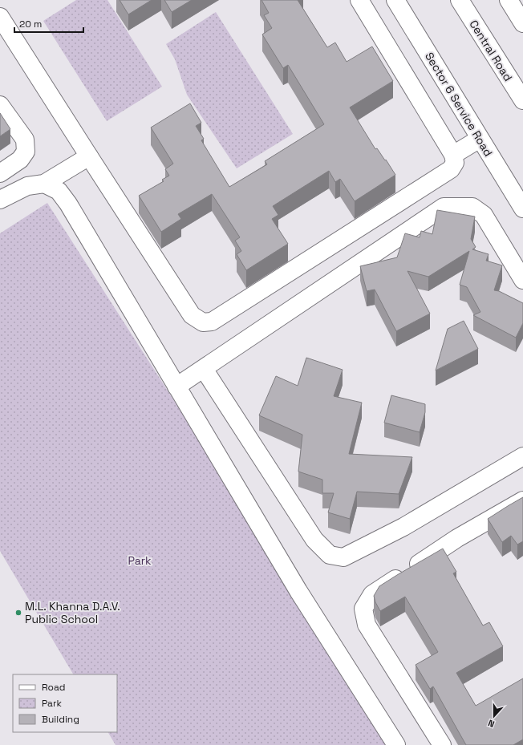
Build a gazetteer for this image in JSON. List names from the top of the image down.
{
  "streets": {
    "street": ["Central Road", "Sector 6 Service Road"]
  },
  "parks": ["Park"],
  "places": ["M.L. Khanna D.A.V. Public School"],
  "legend": ["Road", "Park", "Building"],
  "scale_bar": "20 m",
  "north": "bottom"
}
